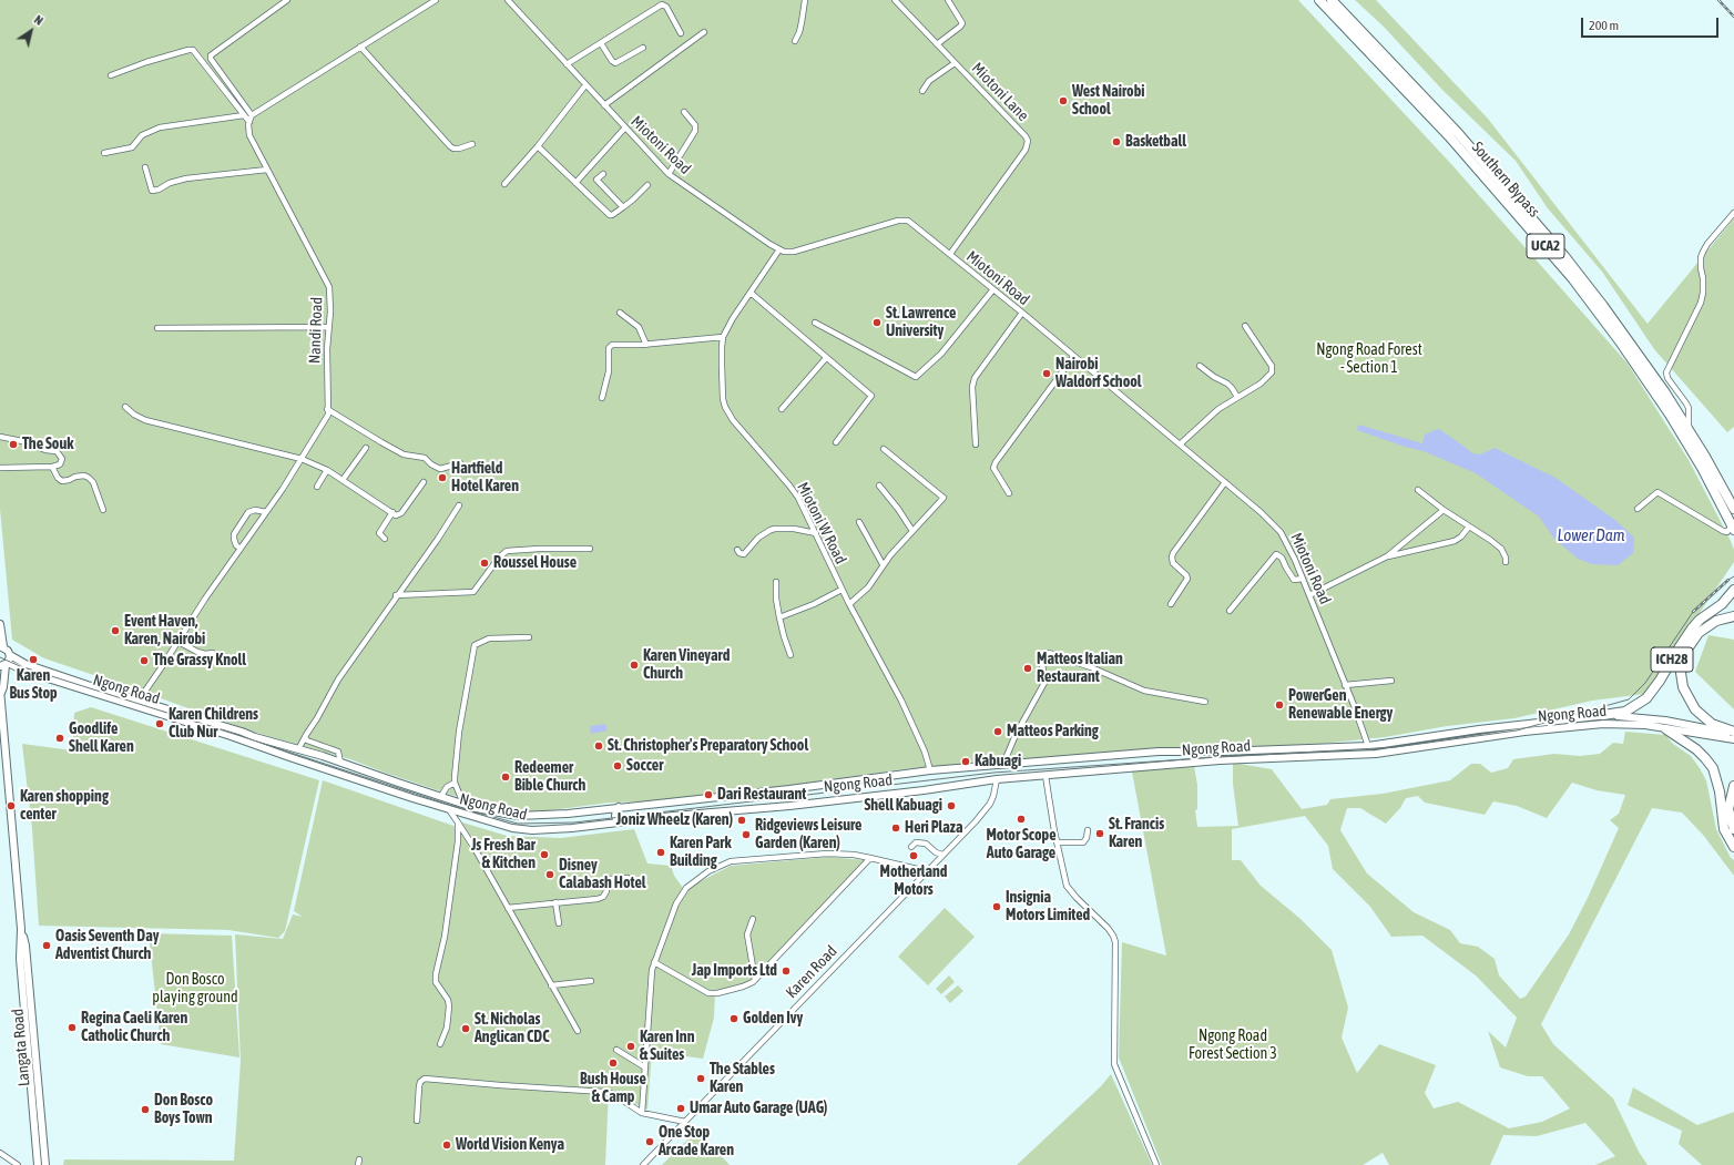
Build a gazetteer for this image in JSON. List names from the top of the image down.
{
  "streets": {
    "highway": ["Southern Bypass", "UCA2", "ICH28"],
    "main road": ["Ngong Road", "Langata Road"],
    "street": [
      "Miotoni Lane",
      "Miotoni Road",
      "Nandi Road",
      "Miotoni W Road",
      "Karen Road"
    ]
  },
  "crossings": [
    ["Miotoni Lane", "Miotoni Road"],
    ["Miotoni Road", "Miotoni W Road"],
    ["Miotoni Road", "Ngong Road"],
    ["Nandi Road", "Ngong Road"],
    ["Miotoni W Road", "Ngong Road"],
    ["ICH28", "Ngong Road"],
    ["Ngong Road", "Karen Road"],
    ["Ngong Road", "Langata Road"]
  ],
  "water": ["Lower Dam"],
  "parks": ["Ngong Road Forest - Section 1", "Don Bosco playing ground", "Ngong Road Forest Section 3"],
  "places": [
    "West Nairobi School",
    "Basketball",
    "St. Lawrence University",
    "Nairobi Waldorf School",
    "The Souk",
    "Hartfield Hotel Karen",
    "Roussel House",
    "Event Haven, Karen, Nairobi",
    "Karen Bus Stop",
    "The Grassy Knoll",
    "Karen Vineyard Church",
    "Matteos Italian Restaurant",
    "PowerGen Renewable Energy",
    "Karen Childrens Club Nur",
    "Matteos Parking",
    "Goodlife Shell Karen",
    "St. Christopher's Preparatory School",
    "Kabuagi",
    "Soccer",
    "Redeemer Bible Church",
    "Dari Restaurant",
    "Karen shopping center",
    "Shell Kabuagi",
    "Motor Scope Auto Garage",
    "Joniz Wheelz (Karen)",
    "Heri Plaza",
    "St. Francis Karen",
    "Ridgeviews Leisure Garden (Karen)",
    "Karen Park Building",
    "Js Fresh Bar & Kitchen",
    "Motherland Motors",
    "Disney Calabash Hotel",
    "Insignia Motors Limited",
    "Oasis Seventh Day Adventist Church",
    "Jap Imports Ltd",
    "Golden Ivy",
    "Regina Caeli Karen Catholic Church",
    "St. Nicholas Anglican CDC",
    "Karen Inn & Suites",
    "Bush House & Camp",
    "The Stables Karen",
    "Umar Auto Garage (UAG)",
    "Don Bosco Boys Town",
    "One Stop Arcade Karen",
    "World Vision Kenya"
  ],
  "scale_bar": "200 m",
  "north": "top right"
}
